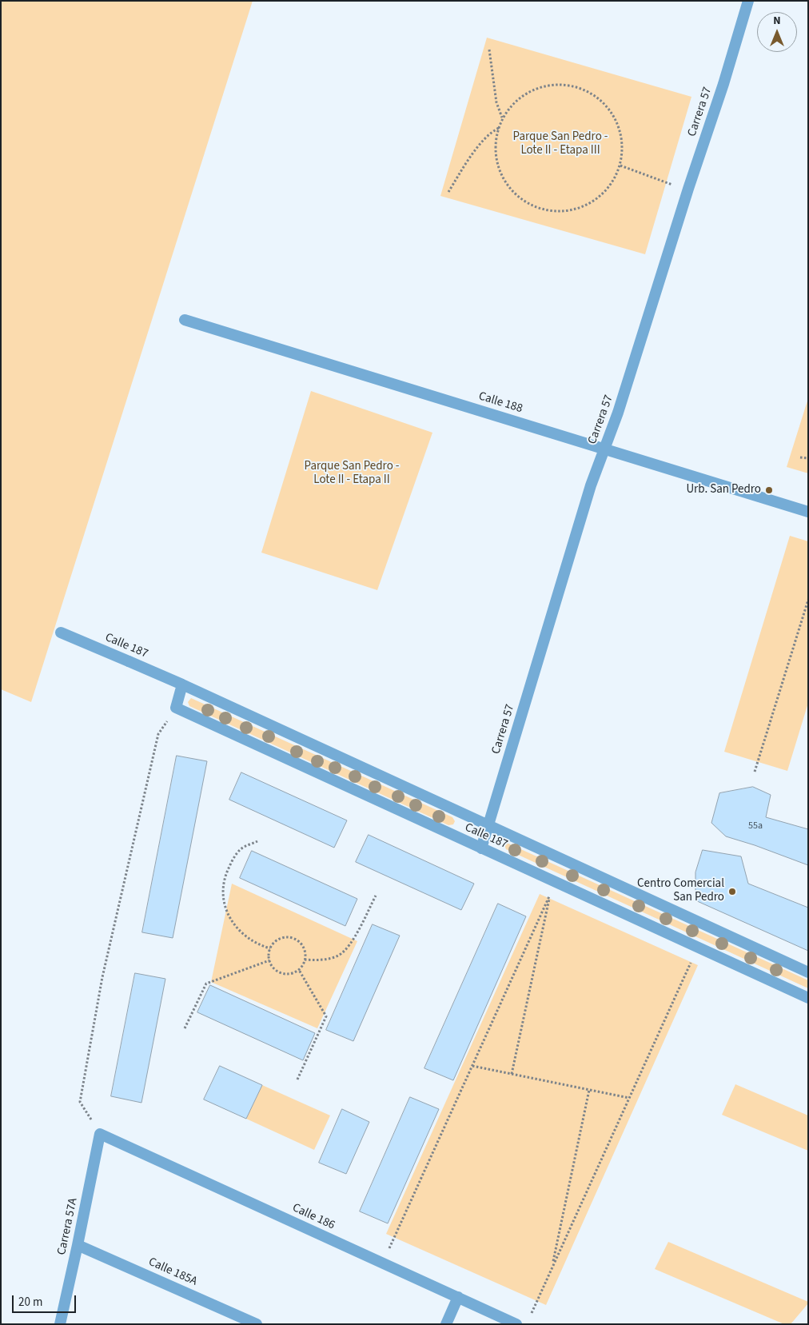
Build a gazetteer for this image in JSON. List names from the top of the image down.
{
  "streets": {
    "street": [
      "Carrera 57",
      "Calle 188",
      "Calle 187",
      "Calle 186",
      "Carrera 57A",
      "Calle 185A"
    ]
  },
  "crossings": [
    ["Carrera 57", "Calle 188"],
    ["Carrera 57", "Calle 187"],
    ["Calle 186", "Carrera 57A"],
    ["Carrera 57A", "Calle 185A"]
  ],
  "parks": ["Parque San Pedro - Lote II - Etapa III", "Parque San Pedro - Lote II - Etapa II"],
  "places": ["Urb. San Pedro", "Centro Comercial San Pedro"],
  "house_numbers": ["55a"],
  "scale_bar": "20 m",
  "north": "top"
}
